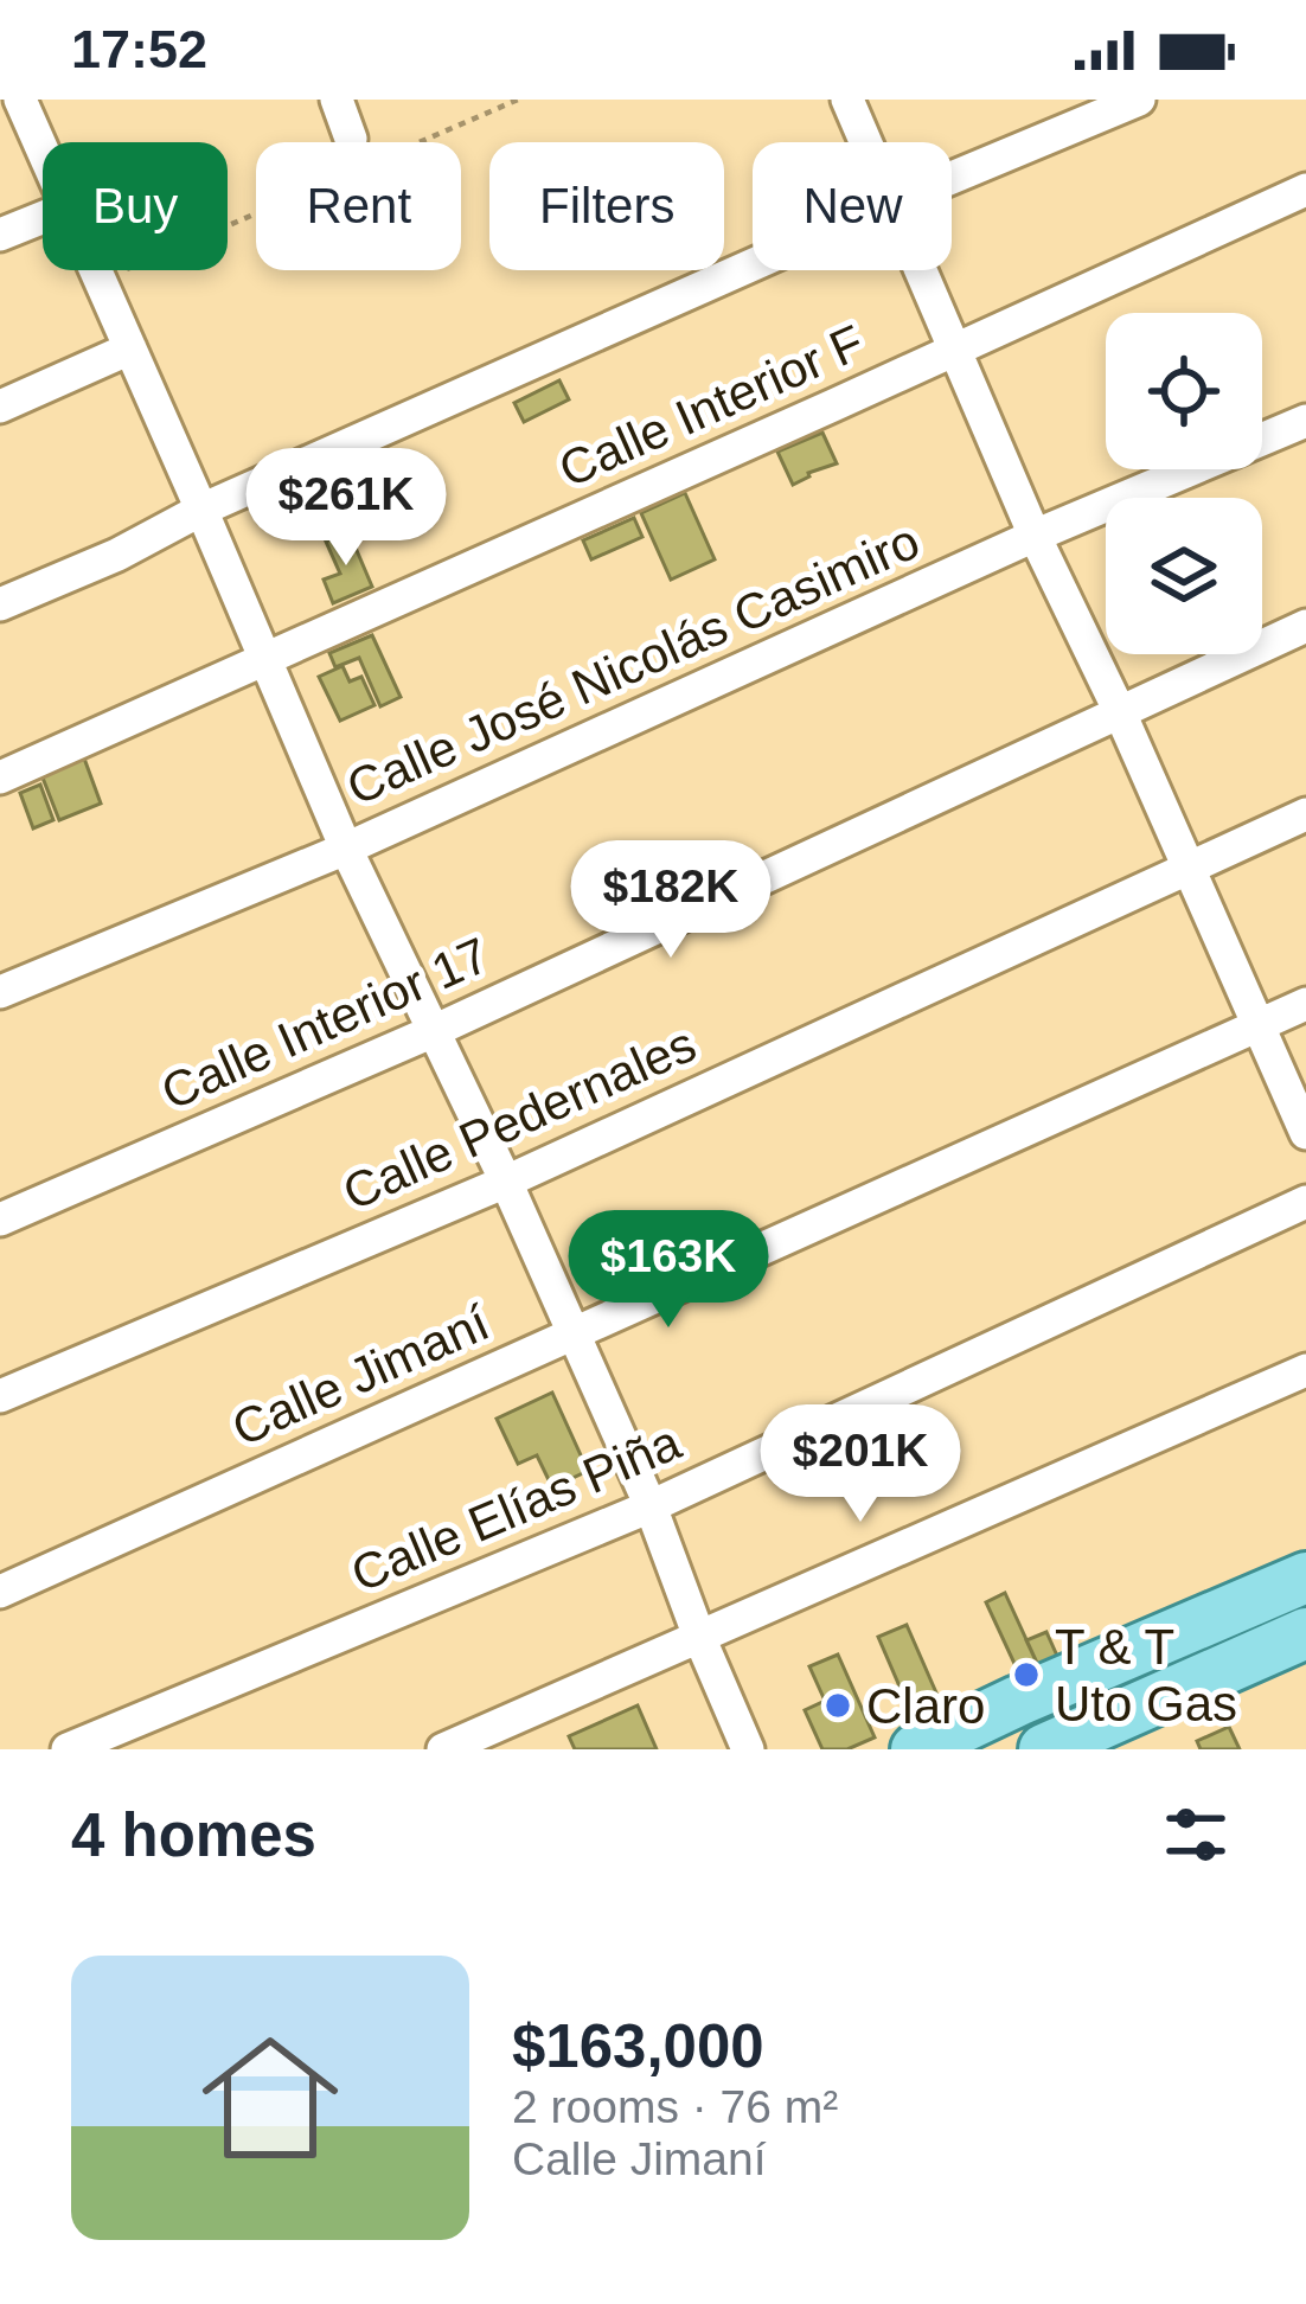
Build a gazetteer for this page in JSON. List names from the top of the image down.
{
  "streets": {
    "street": [
      "Calle Interior F",
      "Calle José Nicolás Casimiro",
      "Calle Interior 17",
      "Calle Pedernales",
      "Calle Jimaní",
      "Calle Elías Piña"
    ]
  },
  "places": ["T & T Uto Gas", "Claro"],
  "page": {
    "status": "17:52",
    "chip": [
      "Buy",
      "Rent",
      "Filters",
      "New"
    ],
    "price": [
      "$261K",
      "$182K",
      "$163K",
      "$201K"
    ],
    "heading": "4 homes",
    "list": [
      {
        "name": "$163,000",
        "note": "2 rooms · 76 m² · Calle Jimaní"
      }
    ]
  }
}
